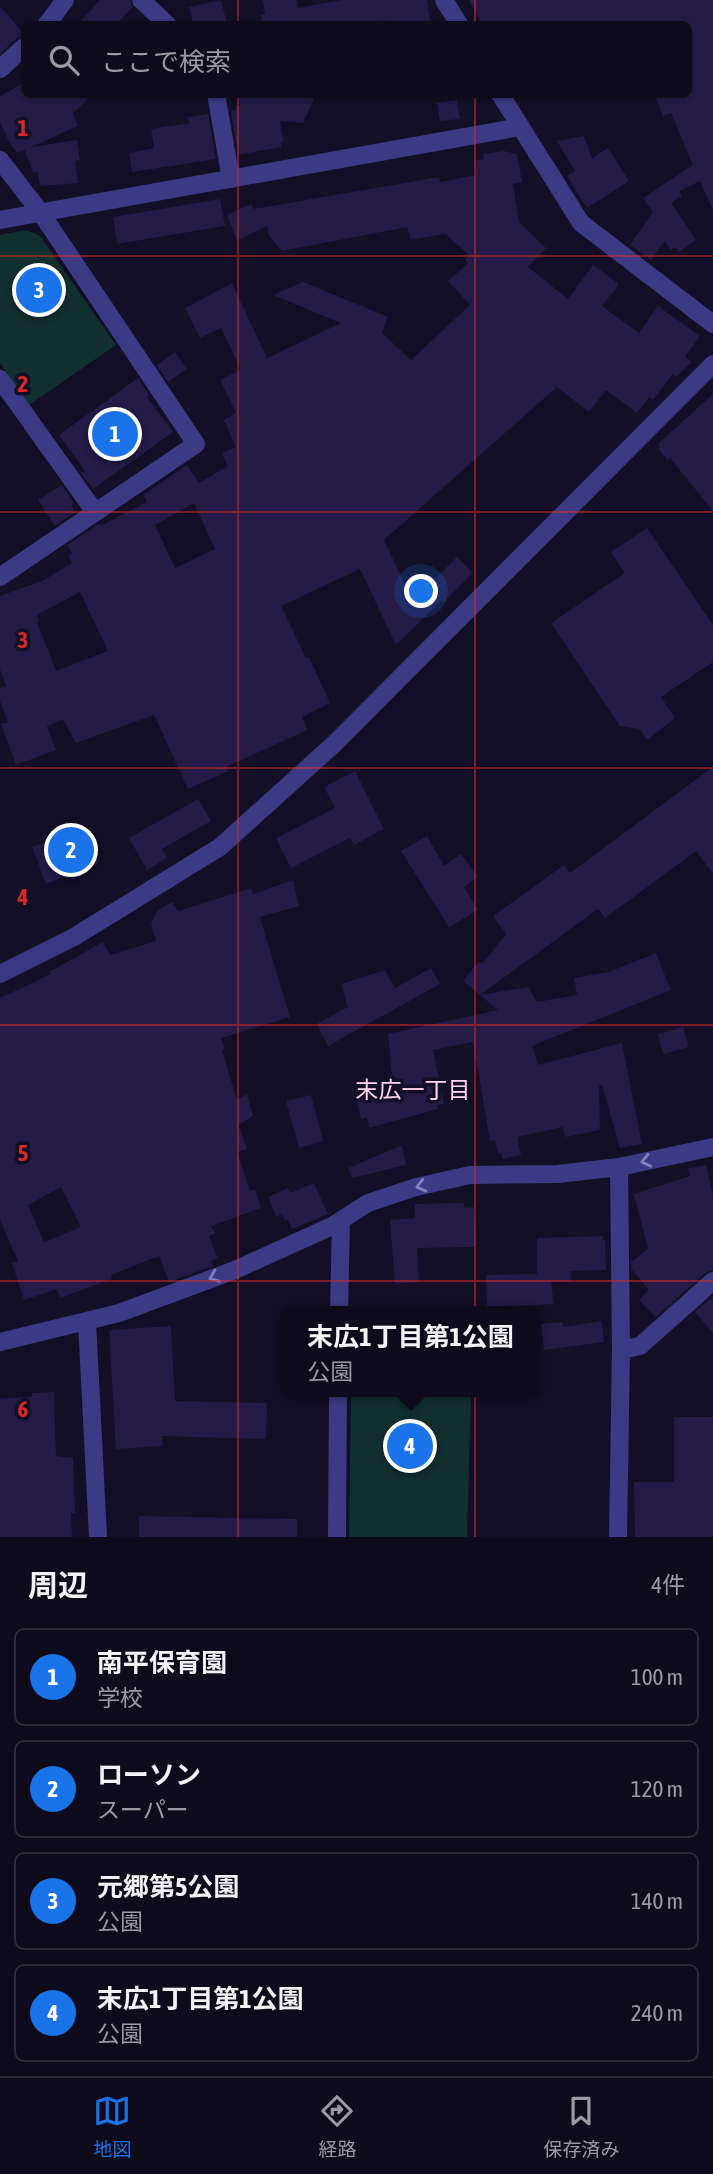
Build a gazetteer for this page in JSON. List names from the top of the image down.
{
  "districts": ["末広一丁目"],
  "page": {
    "search": "ここで検索",
    "pins": [
      "3",
      "1",
      "2",
      "4"
    ],
    "popup": ["末広1丁目第1公園", "公園"],
    "heading": ["周辺", "4件"],
    "list": [
      {
        "mark": "1",
        "name": "南平保育園",
        "note": "学校",
        "value": "100 m"
      },
      {
        "mark": "2",
        "name": "ローソン",
        "note": "スーパー",
        "value": "120 m"
      },
      {
        "mark": "3",
        "name": "元郷第5公園",
        "note": "公園",
        "value": "140 m"
      },
      {
        "mark": "4",
        "name": "末広1丁目第1公園",
        "note": "公園",
        "value": "240 m"
      }
    ],
    "nav": ["地図", "経路", "保存済み"]
  },
  "grid": {
    "rows": [
      "1",
      "2",
      "3",
      "4",
      "5",
      "6"
    ]
  }
}
